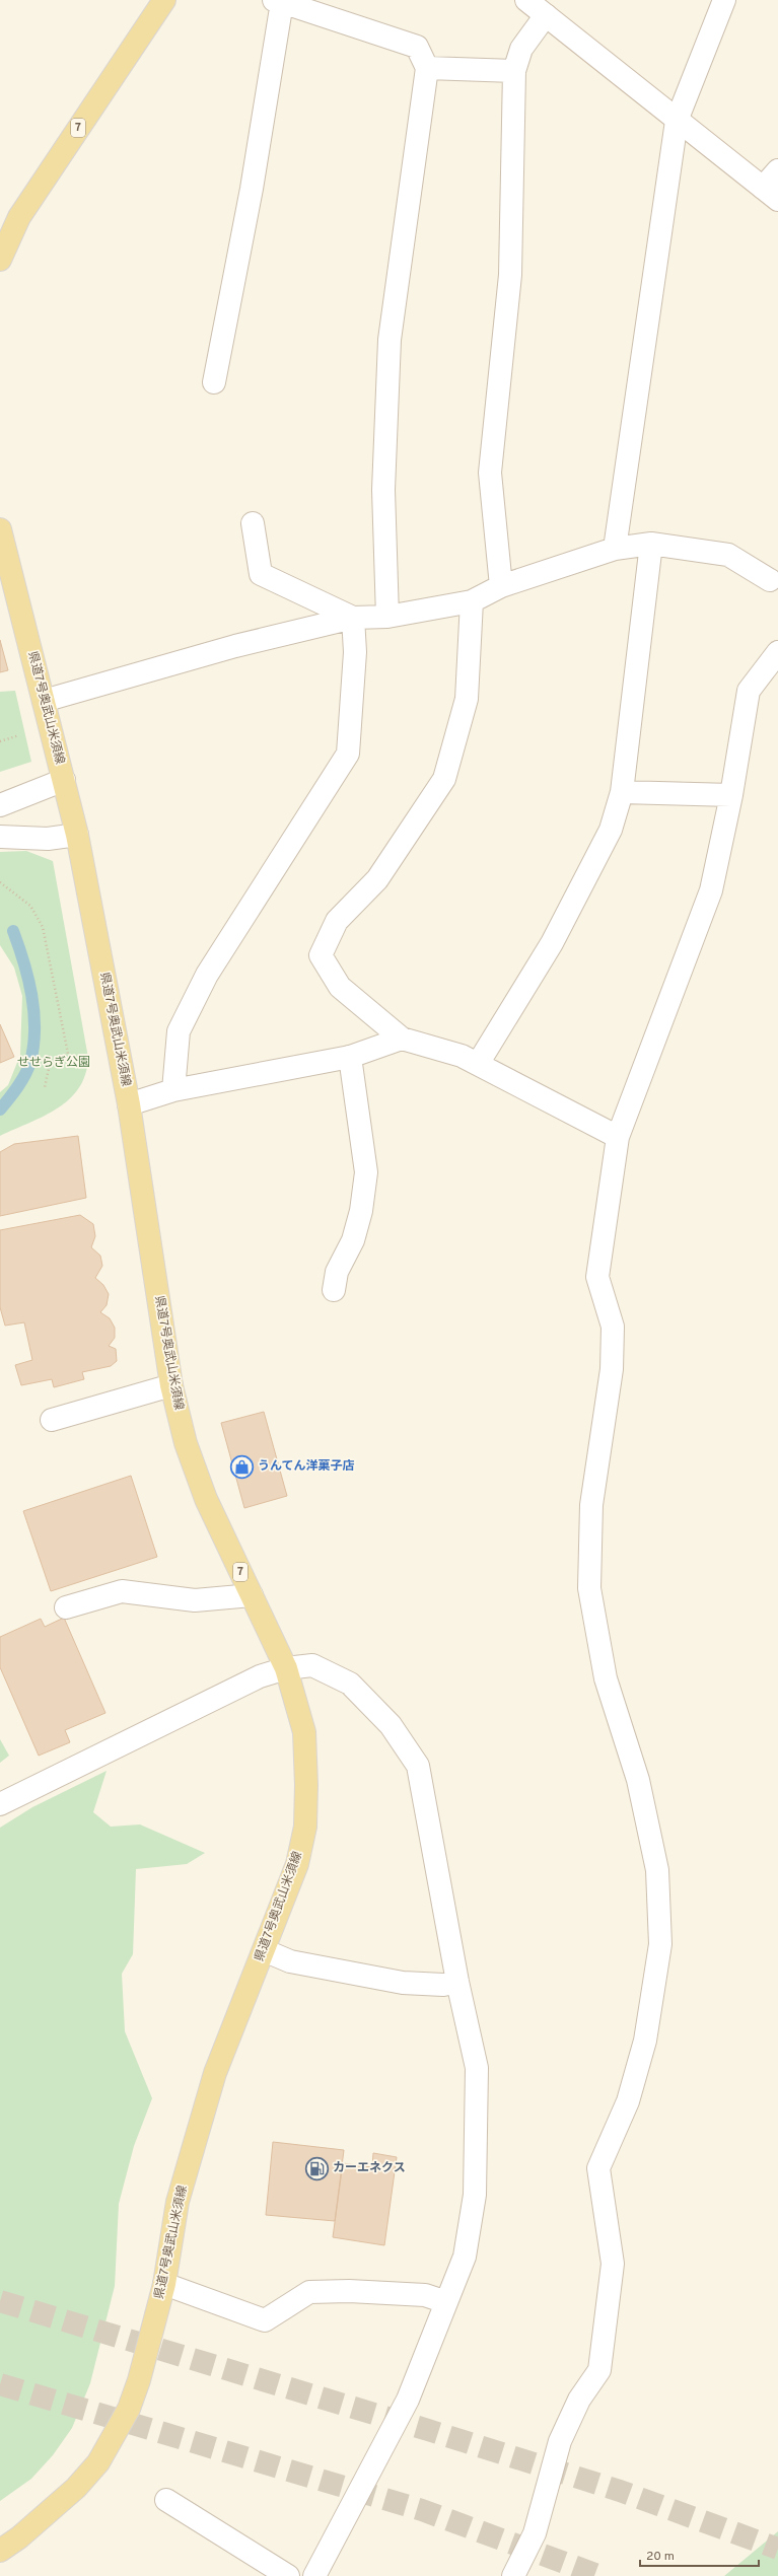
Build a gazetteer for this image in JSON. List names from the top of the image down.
{
  "streets": {
    "main road": ["7", "県道7号奥武山米須線"]
  },
  "parks": ["せせらぎ公園"],
  "places": {
    "shop": ["うんてん洋菓子店"],
    "fuel station": ["カーエネクス"]
  },
  "scale_bar": "20 m"
}
